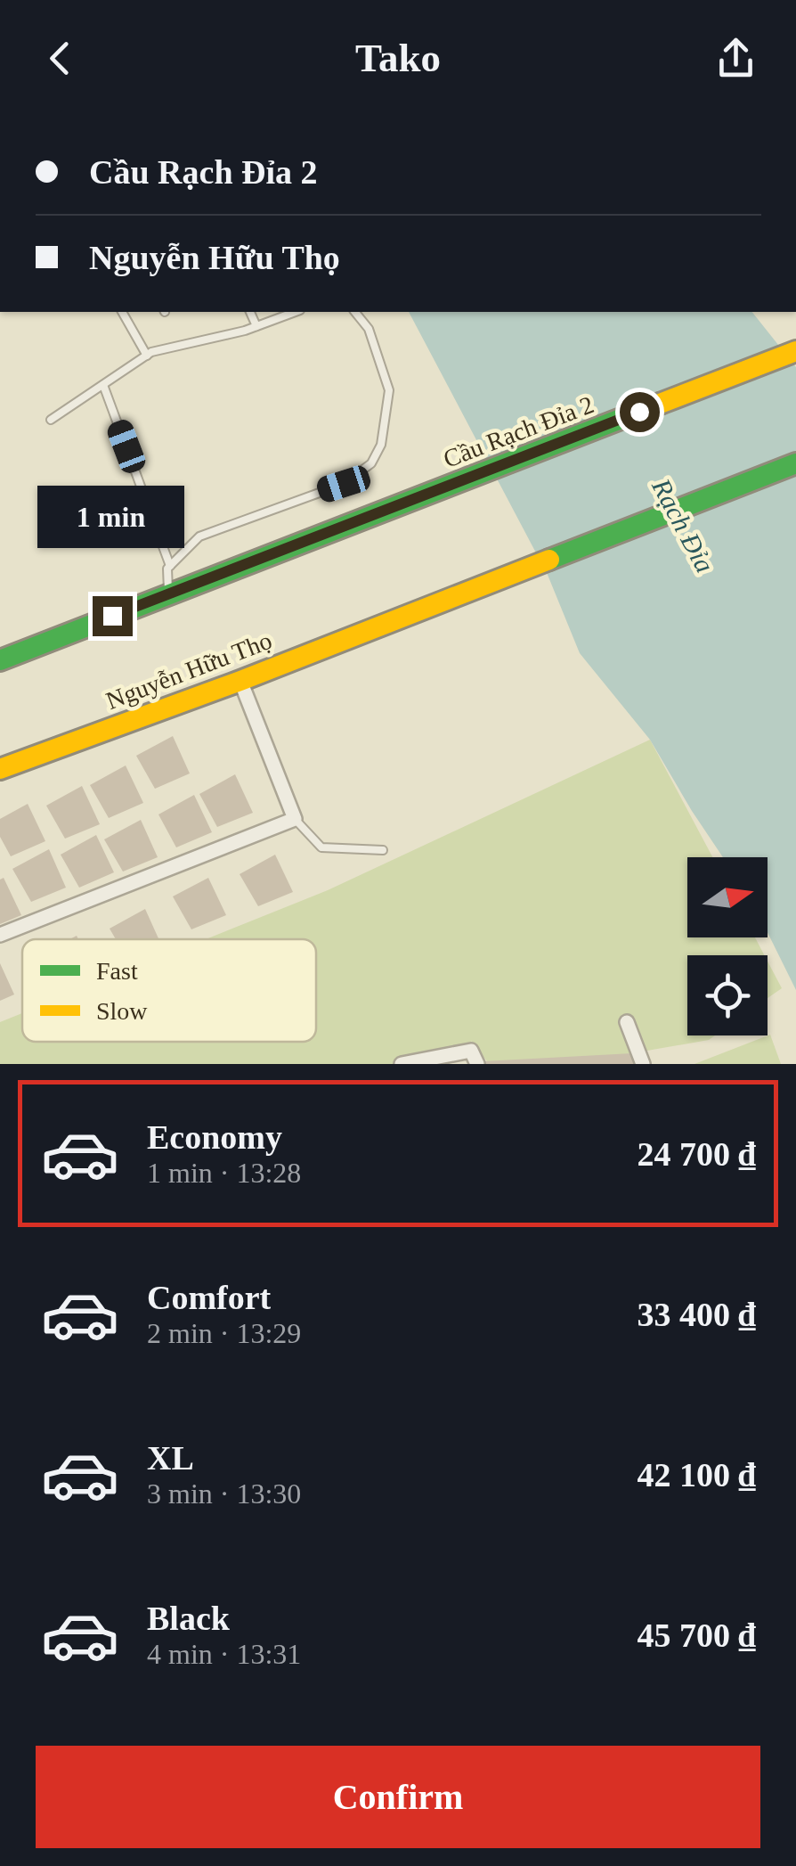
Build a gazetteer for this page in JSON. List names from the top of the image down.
{
  "streets": {
    "main road": ["Cầu Rạch Đỉa 2", "Nguyễn Hữu Thọ"]
  },
  "water": ["Rạch Đỉa"],
  "legend": ["Fast", "Slow"],
  "north": "right",
  "page": {
    "header": "Tako",
    "banner": ["Cầu Rạch Đỉa 2", "Nguyễn Hữu Thọ"],
    "bubble": "1 min",
    "list": [
      {
        "name": "Economy",
        "note": "1 min · 13:28",
        "value": "24 700 ₫"
      },
      {
        "name": "Comfort",
        "note": "2 min · 13:29",
        "value": "33 400 ₫"
      },
      {
        "name": "XL",
        "note": "3 min · 13:30",
        "value": "42 100 ₫"
      },
      {
        "name": "Black",
        "note": "4 min · 13:31",
        "value": "45 700 ₫"
      }
    ],
    "buttons": "Confirm"
  }
}
